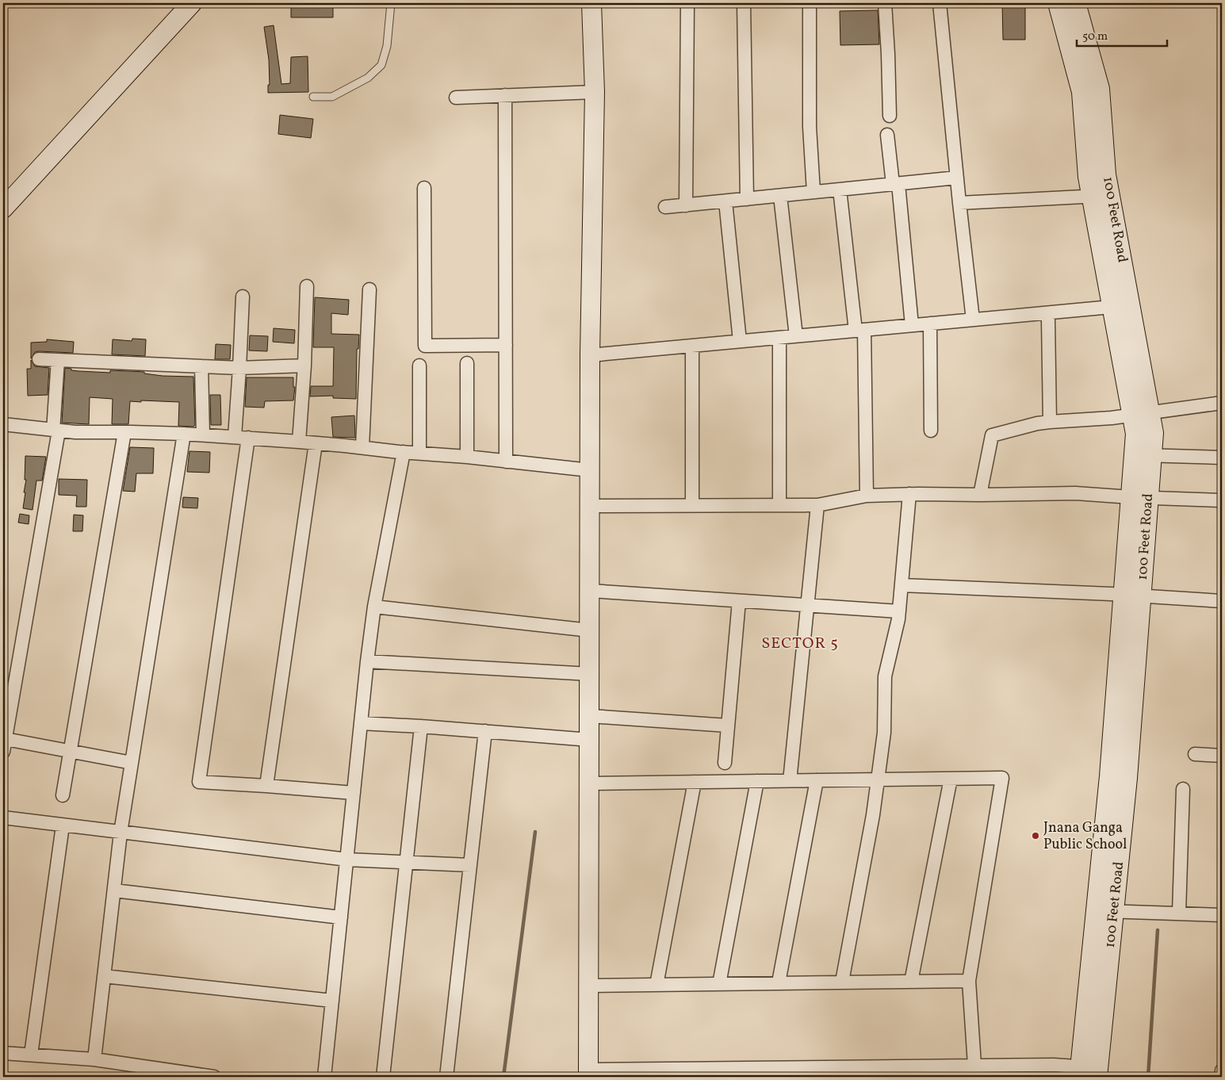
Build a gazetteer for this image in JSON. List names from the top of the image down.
{
  "streets": {
    "street": ["100 Feet Road"]
  },
  "districts": ["SECTOR 5"],
  "places": ["Jnana Ganga Public School"],
  "scale_bar": "50 m"
}
